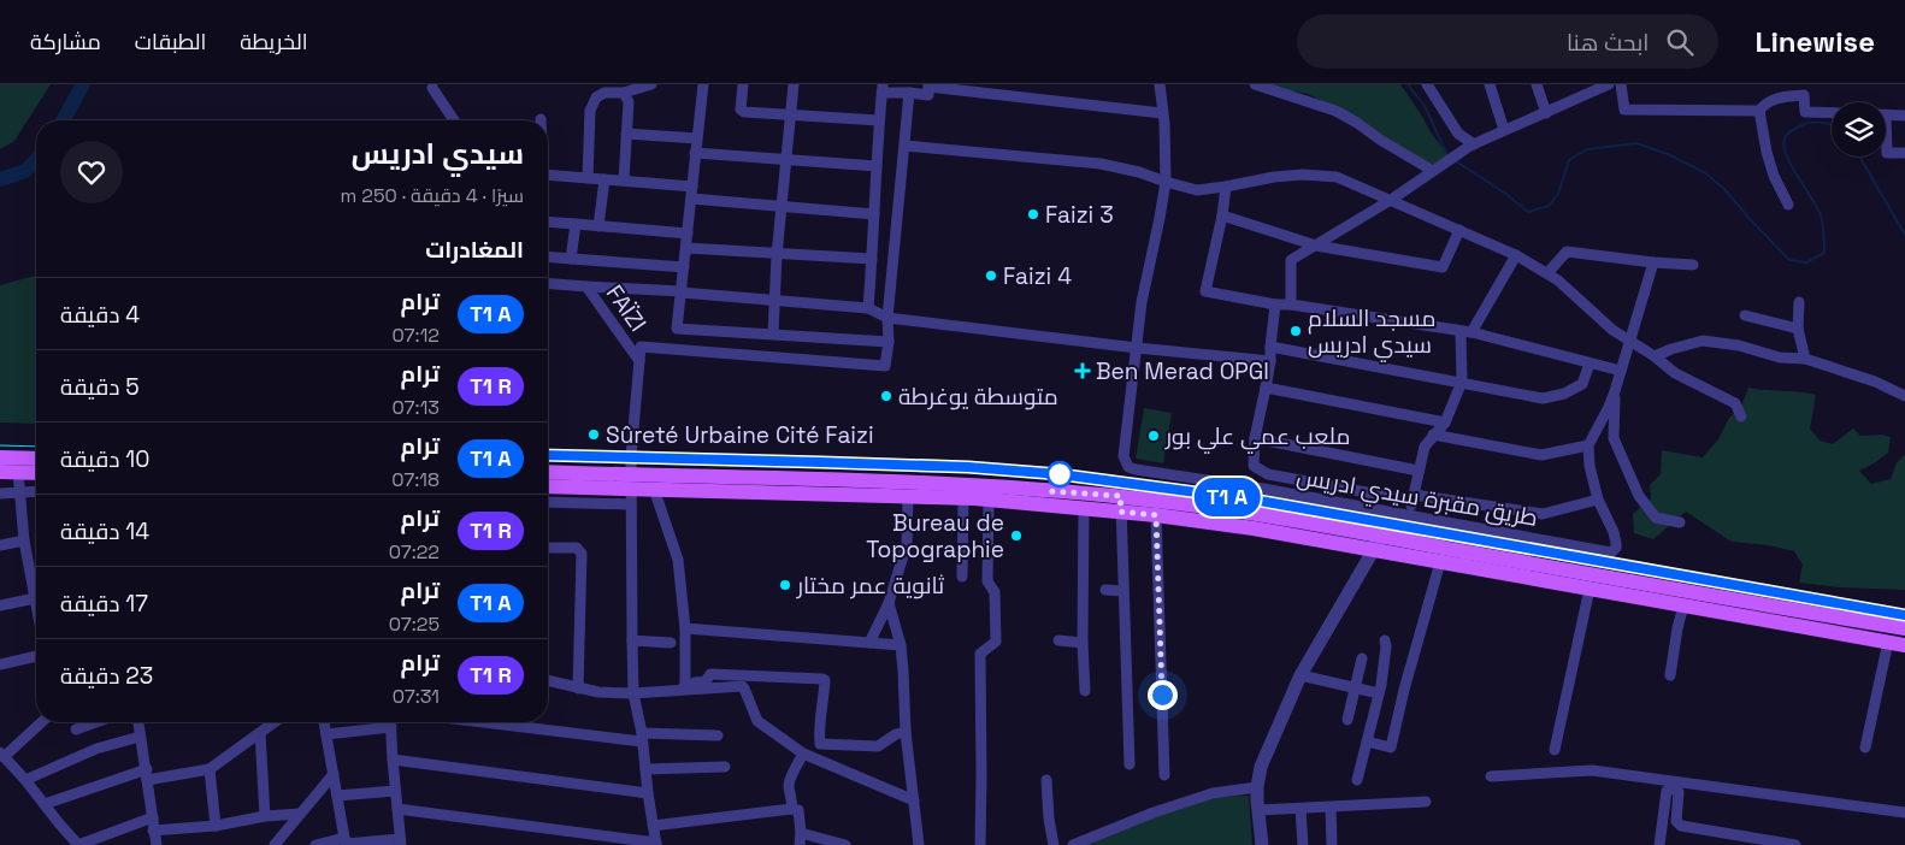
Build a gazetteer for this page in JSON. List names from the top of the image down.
{
  "streets": {
    "street": ["FAÏZI", "طريق مقبرة سيدي ادريس"]
  },
  "places": {
    "other": [
      "Faizi 3",
      "Faizi 4",
      "مسجد السلام سيدي ادريس",
      "متوسطة يوغرطة",
      "Sûreté Urbaine Cité Faizi",
      "ملعب عمي علي بور",
      "Bureau de Topographie",
      "ثانوية عمر مختار"
    ],
    "health": ["Ben Merad OPGI"]
  },
  "page": {
    "header": "Linewise",
    "search": "ابحث هنا",
    "nav": ["الخريطة", "الطبقات", "مشاركة"],
    "on_map": "T1 A",
    "heading": [
      ["سيدي ادريس", "سيرًا · 4 دقيقة · 250 m"],
      "المغادرات"
    ],
    "list": [
      {
        "mark": "T1 A",
        "name": "ترام",
        "note": "07:12",
        "value": "4 دقيقة"
      },
      {
        "mark": "T1 R",
        "name": "ترام",
        "note": "07:13",
        "value": "5 دقيقة"
      },
      {
        "mark": "T1 A",
        "name": "ترام",
        "note": "07:18",
        "value": "10 دقيقة"
      },
      {
        "mark": "T1 R",
        "name": "ترام",
        "note": "07:22",
        "value": "14 دقيقة"
      },
      {
        "mark": "T1 A",
        "name": "ترام",
        "note": "07:25",
        "value": "17 دقيقة"
      },
      {
        "mark": "T1 R",
        "name": "ترام",
        "note": "07:31",
        "value": "23 دقيقة"
      }
    ]
  }
}
